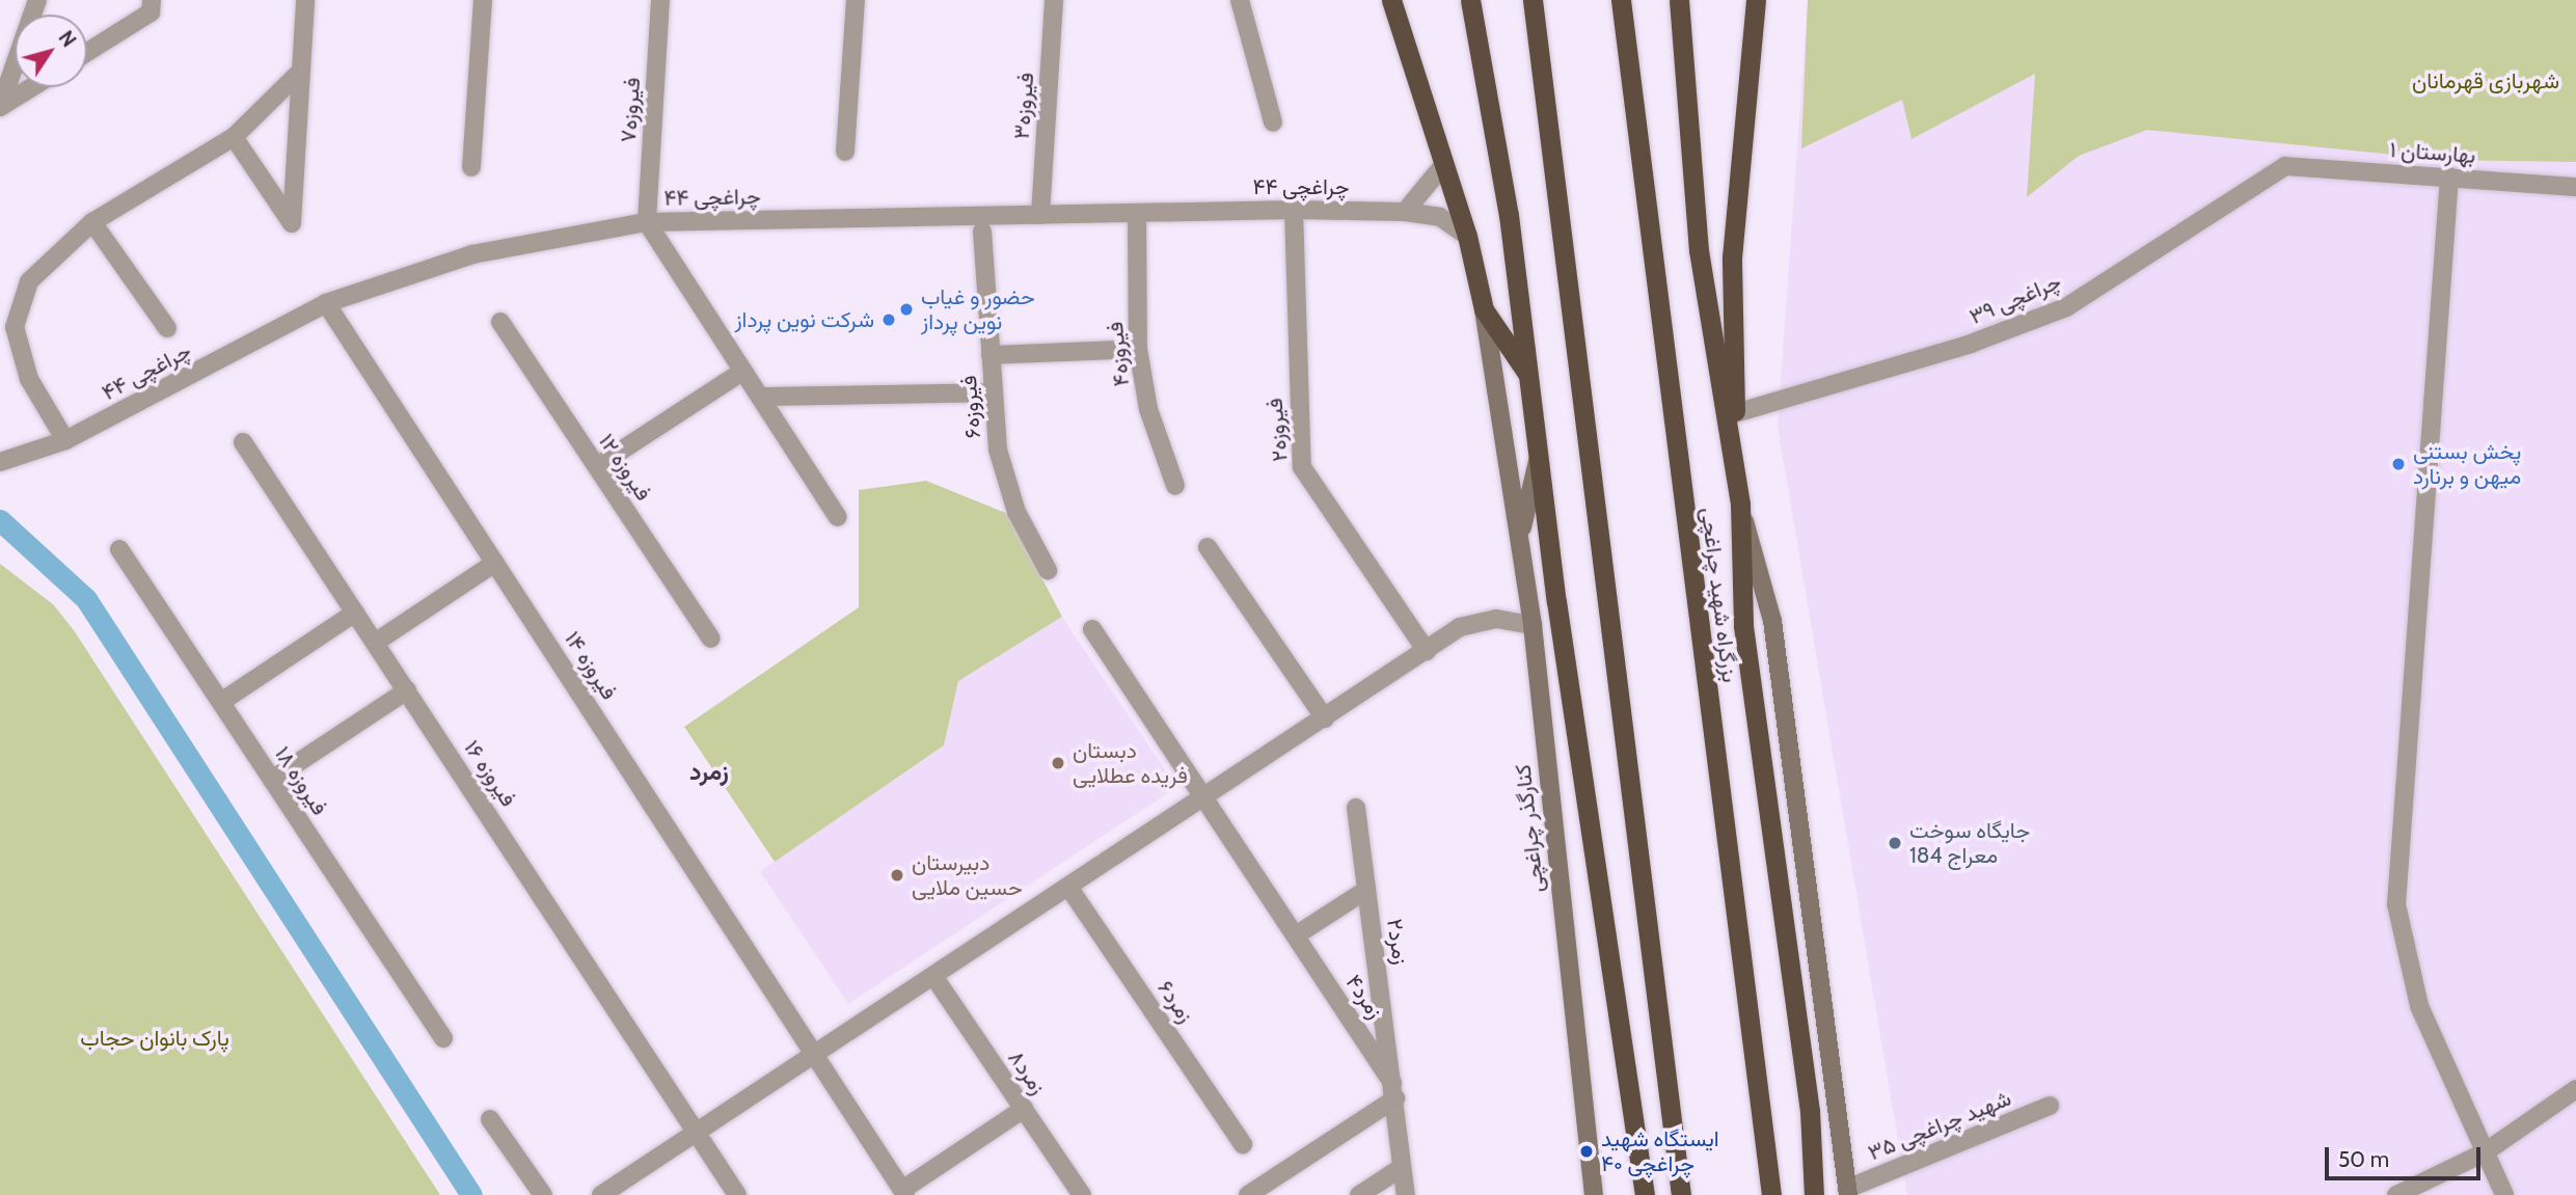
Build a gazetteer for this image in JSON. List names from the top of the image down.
{
  "streets": {
    "highway": ["بزرگراه شهید چراغچی"],
    "main road": ["کنارگذر چراغچی"],
    "street": [
      "فیروزه۳",
      "فیروزه۷",
      "بهارستان ۱",
      "چراغچی ۴۴",
      "چراغچی ۳۹",
      "فیروزه۴",
      "فیروزه۶",
      "فیروزه۲",
      "فیروزه ۱۲",
      "فیروزه ۱۴",
      "فیروزه ۱۶",
      "فیروزه ۱۸",
      "زمرد۲",
      "زمرد۴",
      "زمرد۶",
      "زمرد۸",
      "شهید چراغچی ٣۵"
    ]
  },
  "crossings": [
    ["فیروزه۳", "چراغچی ۴۴"],
    ["فیروزه۷", "چراغچی ۴۴"],
    ["بهارستان ۱", "چراغچی ۳۹"],
    ["چراغچی ۴۴", "فیروزه۴"],
    ["چراغچی ۴۴", "فیروزه۲"],
    ["چراغچی ۴۴", "فیروزه ۱۴"],
    ["زمرد۲", "زمرد۴"]
  ],
  "districts": ["زمرد"],
  "parks": ["شهربازی قهرمانان", "پارک بانوان حجاب"],
  "places": [
    "حضور و غیاب نوین پرداز",
    "شرکت نوین پرداز",
    "پخش بستنی میهن و برنارد",
    "دبستان فریده عطلایی",
    "جایگاه سوخت 184 معراج",
    "دبیرستان حسین ملایی",
    "ایستگاه شهید چراغچی ۴۰"
  ],
  "scale_bar": "50 m",
  "north": "top right"
}
